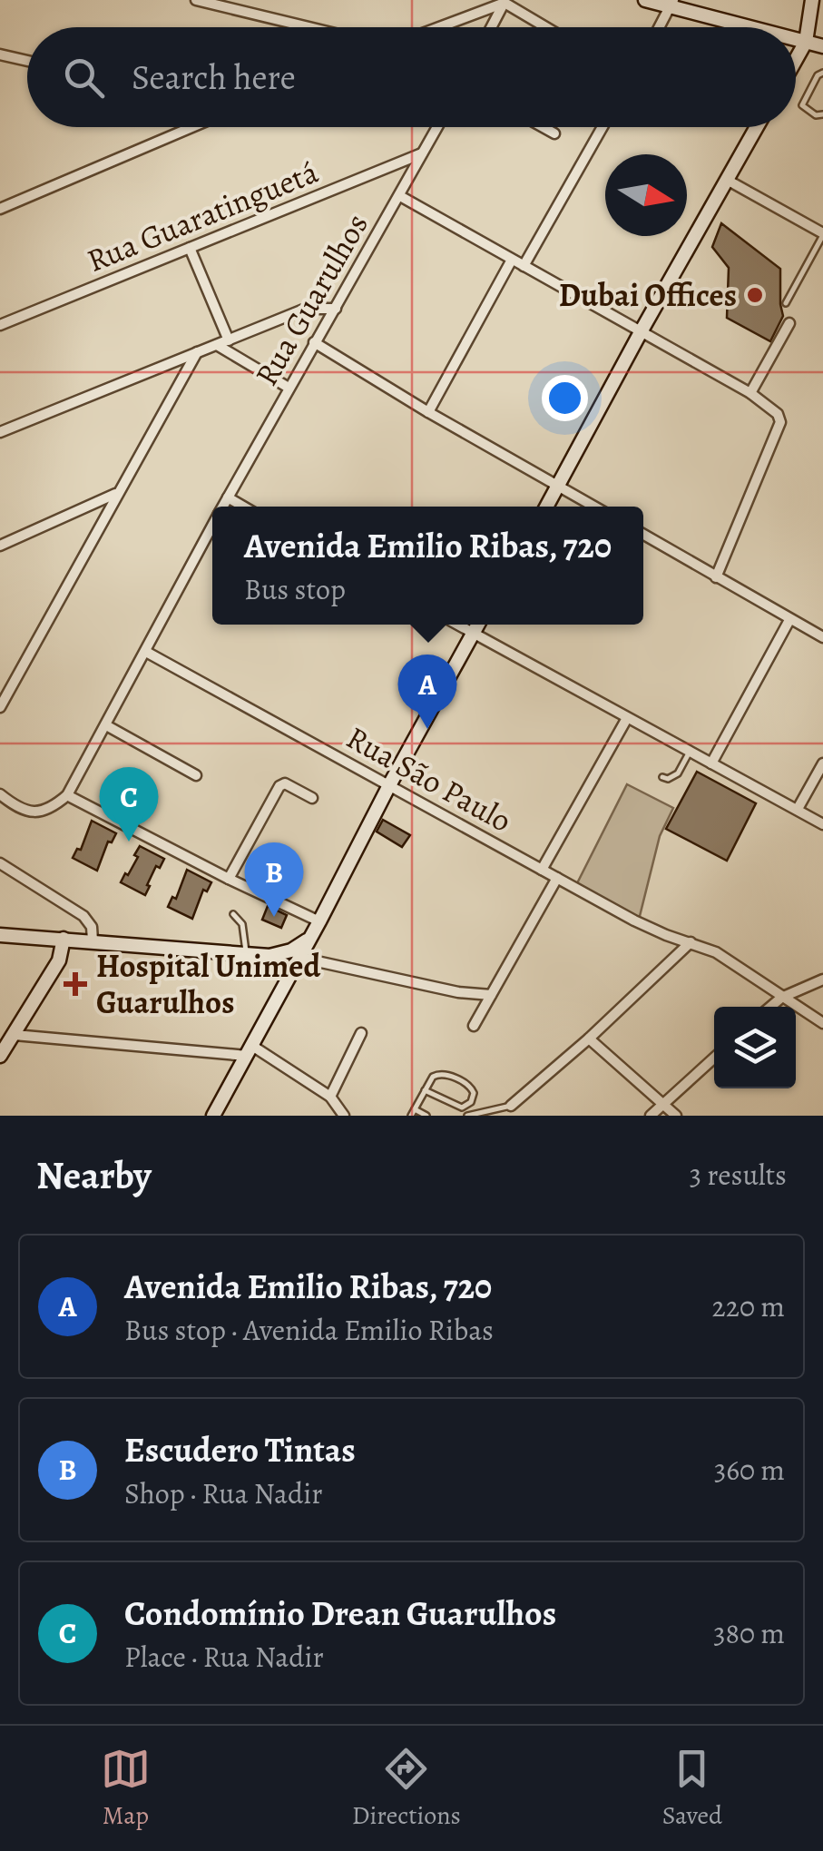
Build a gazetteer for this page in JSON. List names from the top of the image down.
{
  "streets": {
    "street": ["Rua Guaratinguetá", "Rua Guarulhos", "Rua São Paulo"]
  },
  "crossings": [
    ["Rua Guaratinguetá", "Rua Guarulhos"],
    ["Rua Guarulhos", "Rua São Paulo"]
  ],
  "places": {
    "other": ["Dubai Offices"],
    "health": ["Hospital Unimed Guarulhos"]
  },
  "north": "right",
  "page": {
    "search": "Search here",
    "popup": ["Avenida Emilio Ribas, 720", "Bus stop"],
    "pins": ["A", "C", "B"],
    "heading": ["Nearby", "3 results"],
    "list": [
      {
        "mark": "A",
        "name": "Avenida Emilio Ribas, 720",
        "note": "Bus stop · Avenida Emilio Ribas",
        "value": "220 m"
      },
      {
        "mark": "B",
        "name": "Escudero Tintas",
        "note": "Shop · Rua Nadir",
        "value": "360 m"
      },
      {
        "mark": "C",
        "name": "Condomínio Drean Guarulhos",
        "note": "Place · Rua Nadir",
        "value": "380 m"
      }
    ],
    "nav": ["Map", "Directions", "Saved"]
  }
}
